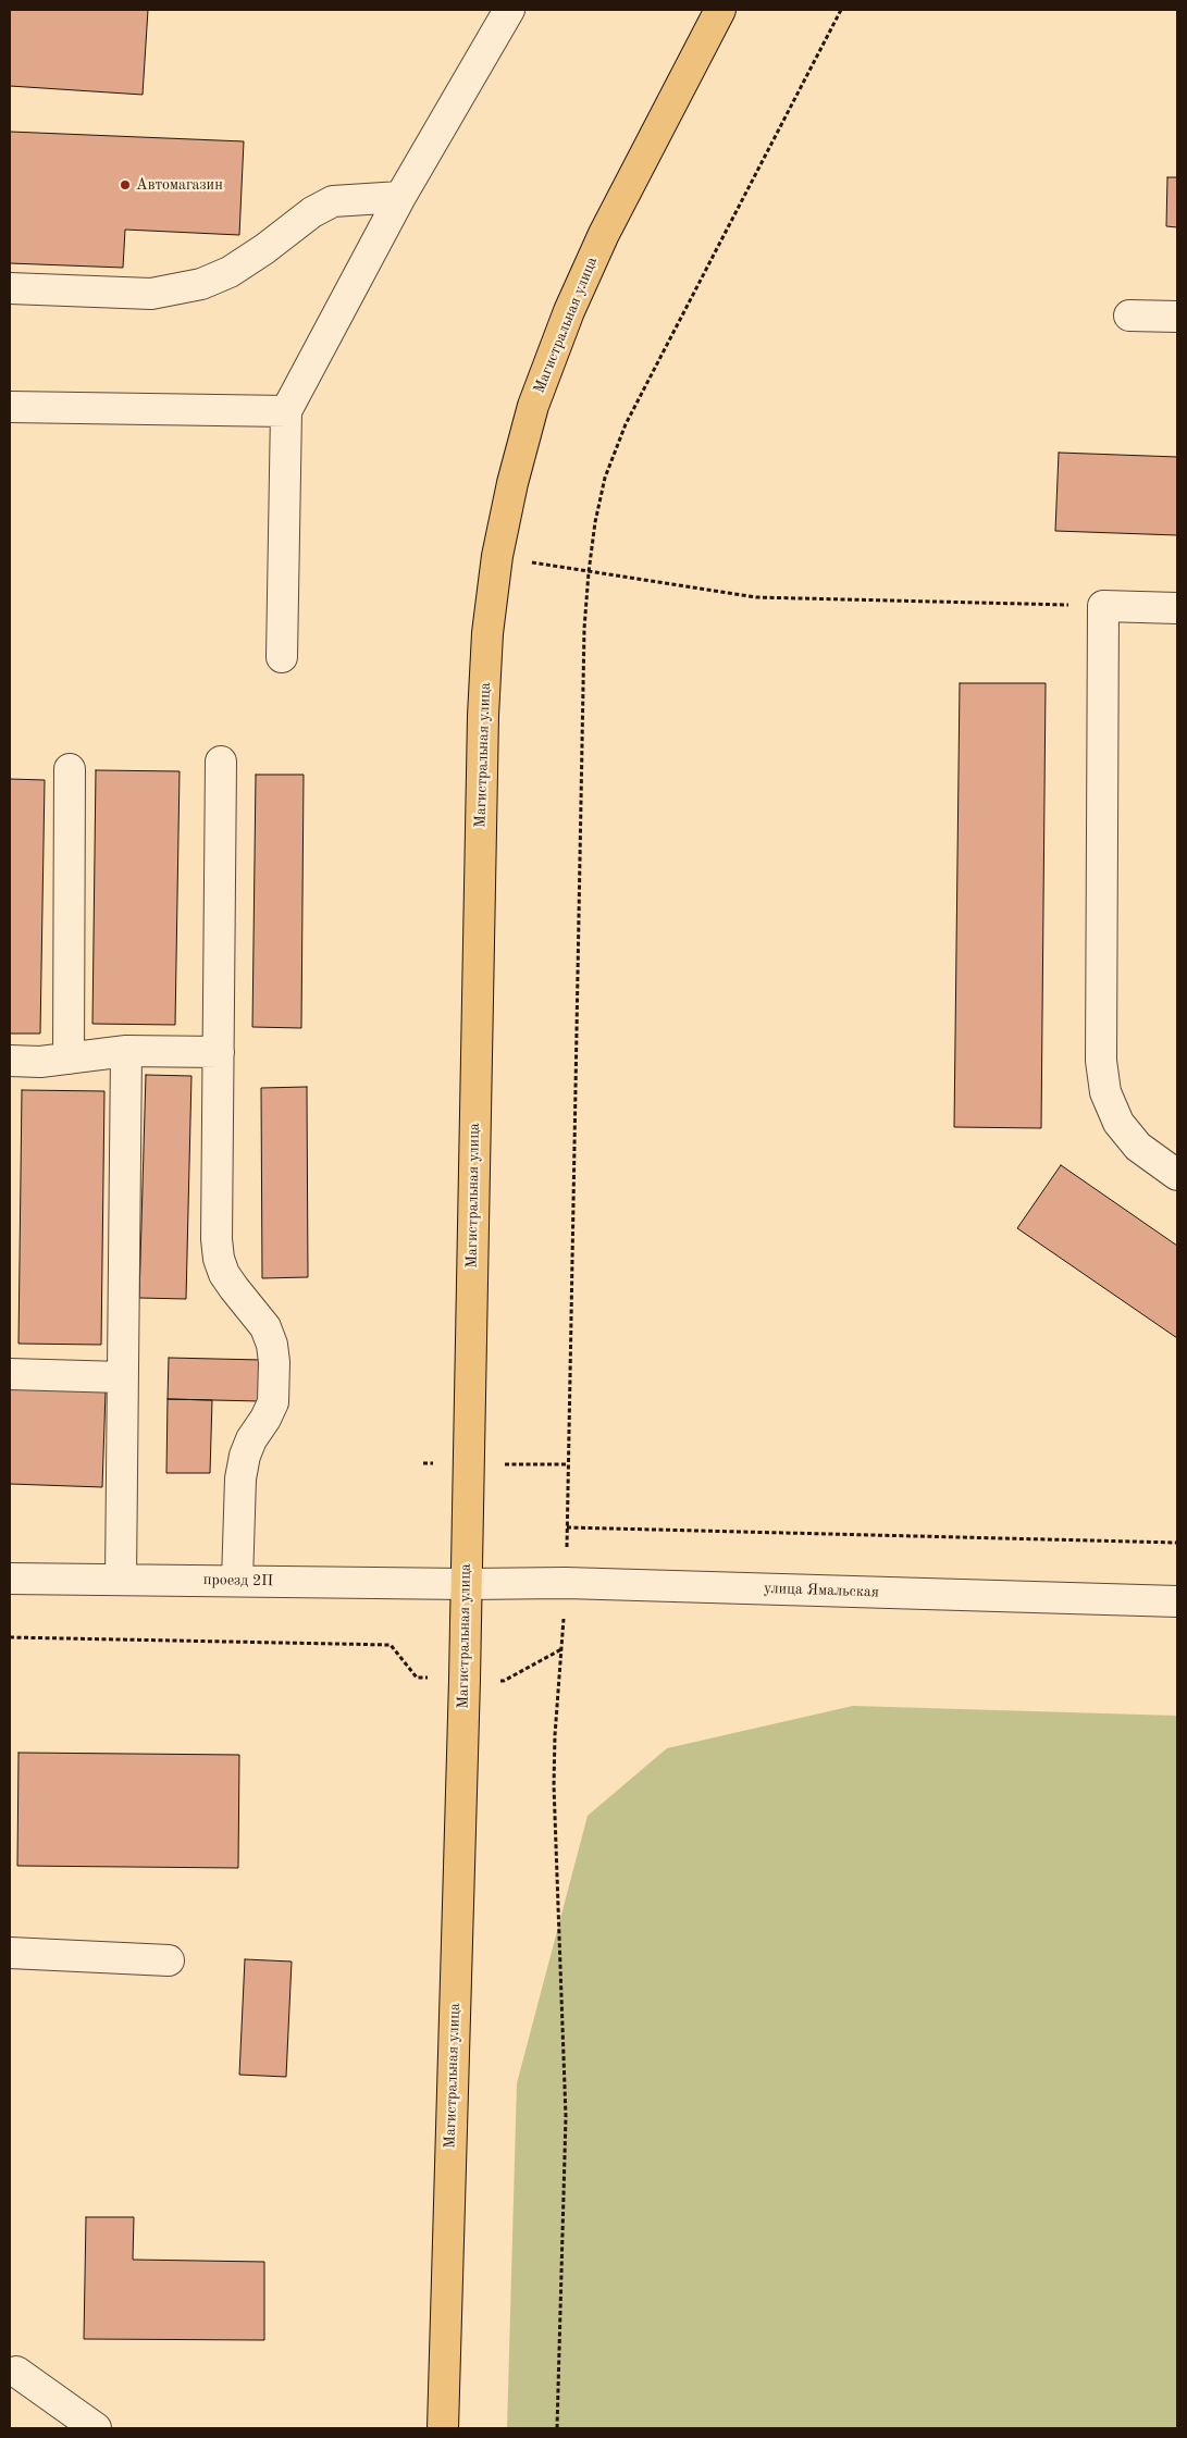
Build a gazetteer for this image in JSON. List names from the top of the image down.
{
  "streets": {
    "main road": ["Магистральная улица"],
    "street": ["проезд 2П", "улица Ямальская"]
  },
  "crossings": [
    ["Магистральная улица", "проезд 2П"],
    ["Магистральная улица", "улица Ямальская"],
    ["проезд 2П", "улица Ямальская"]
  ],
  "places": ["Автомагазин"]
}
